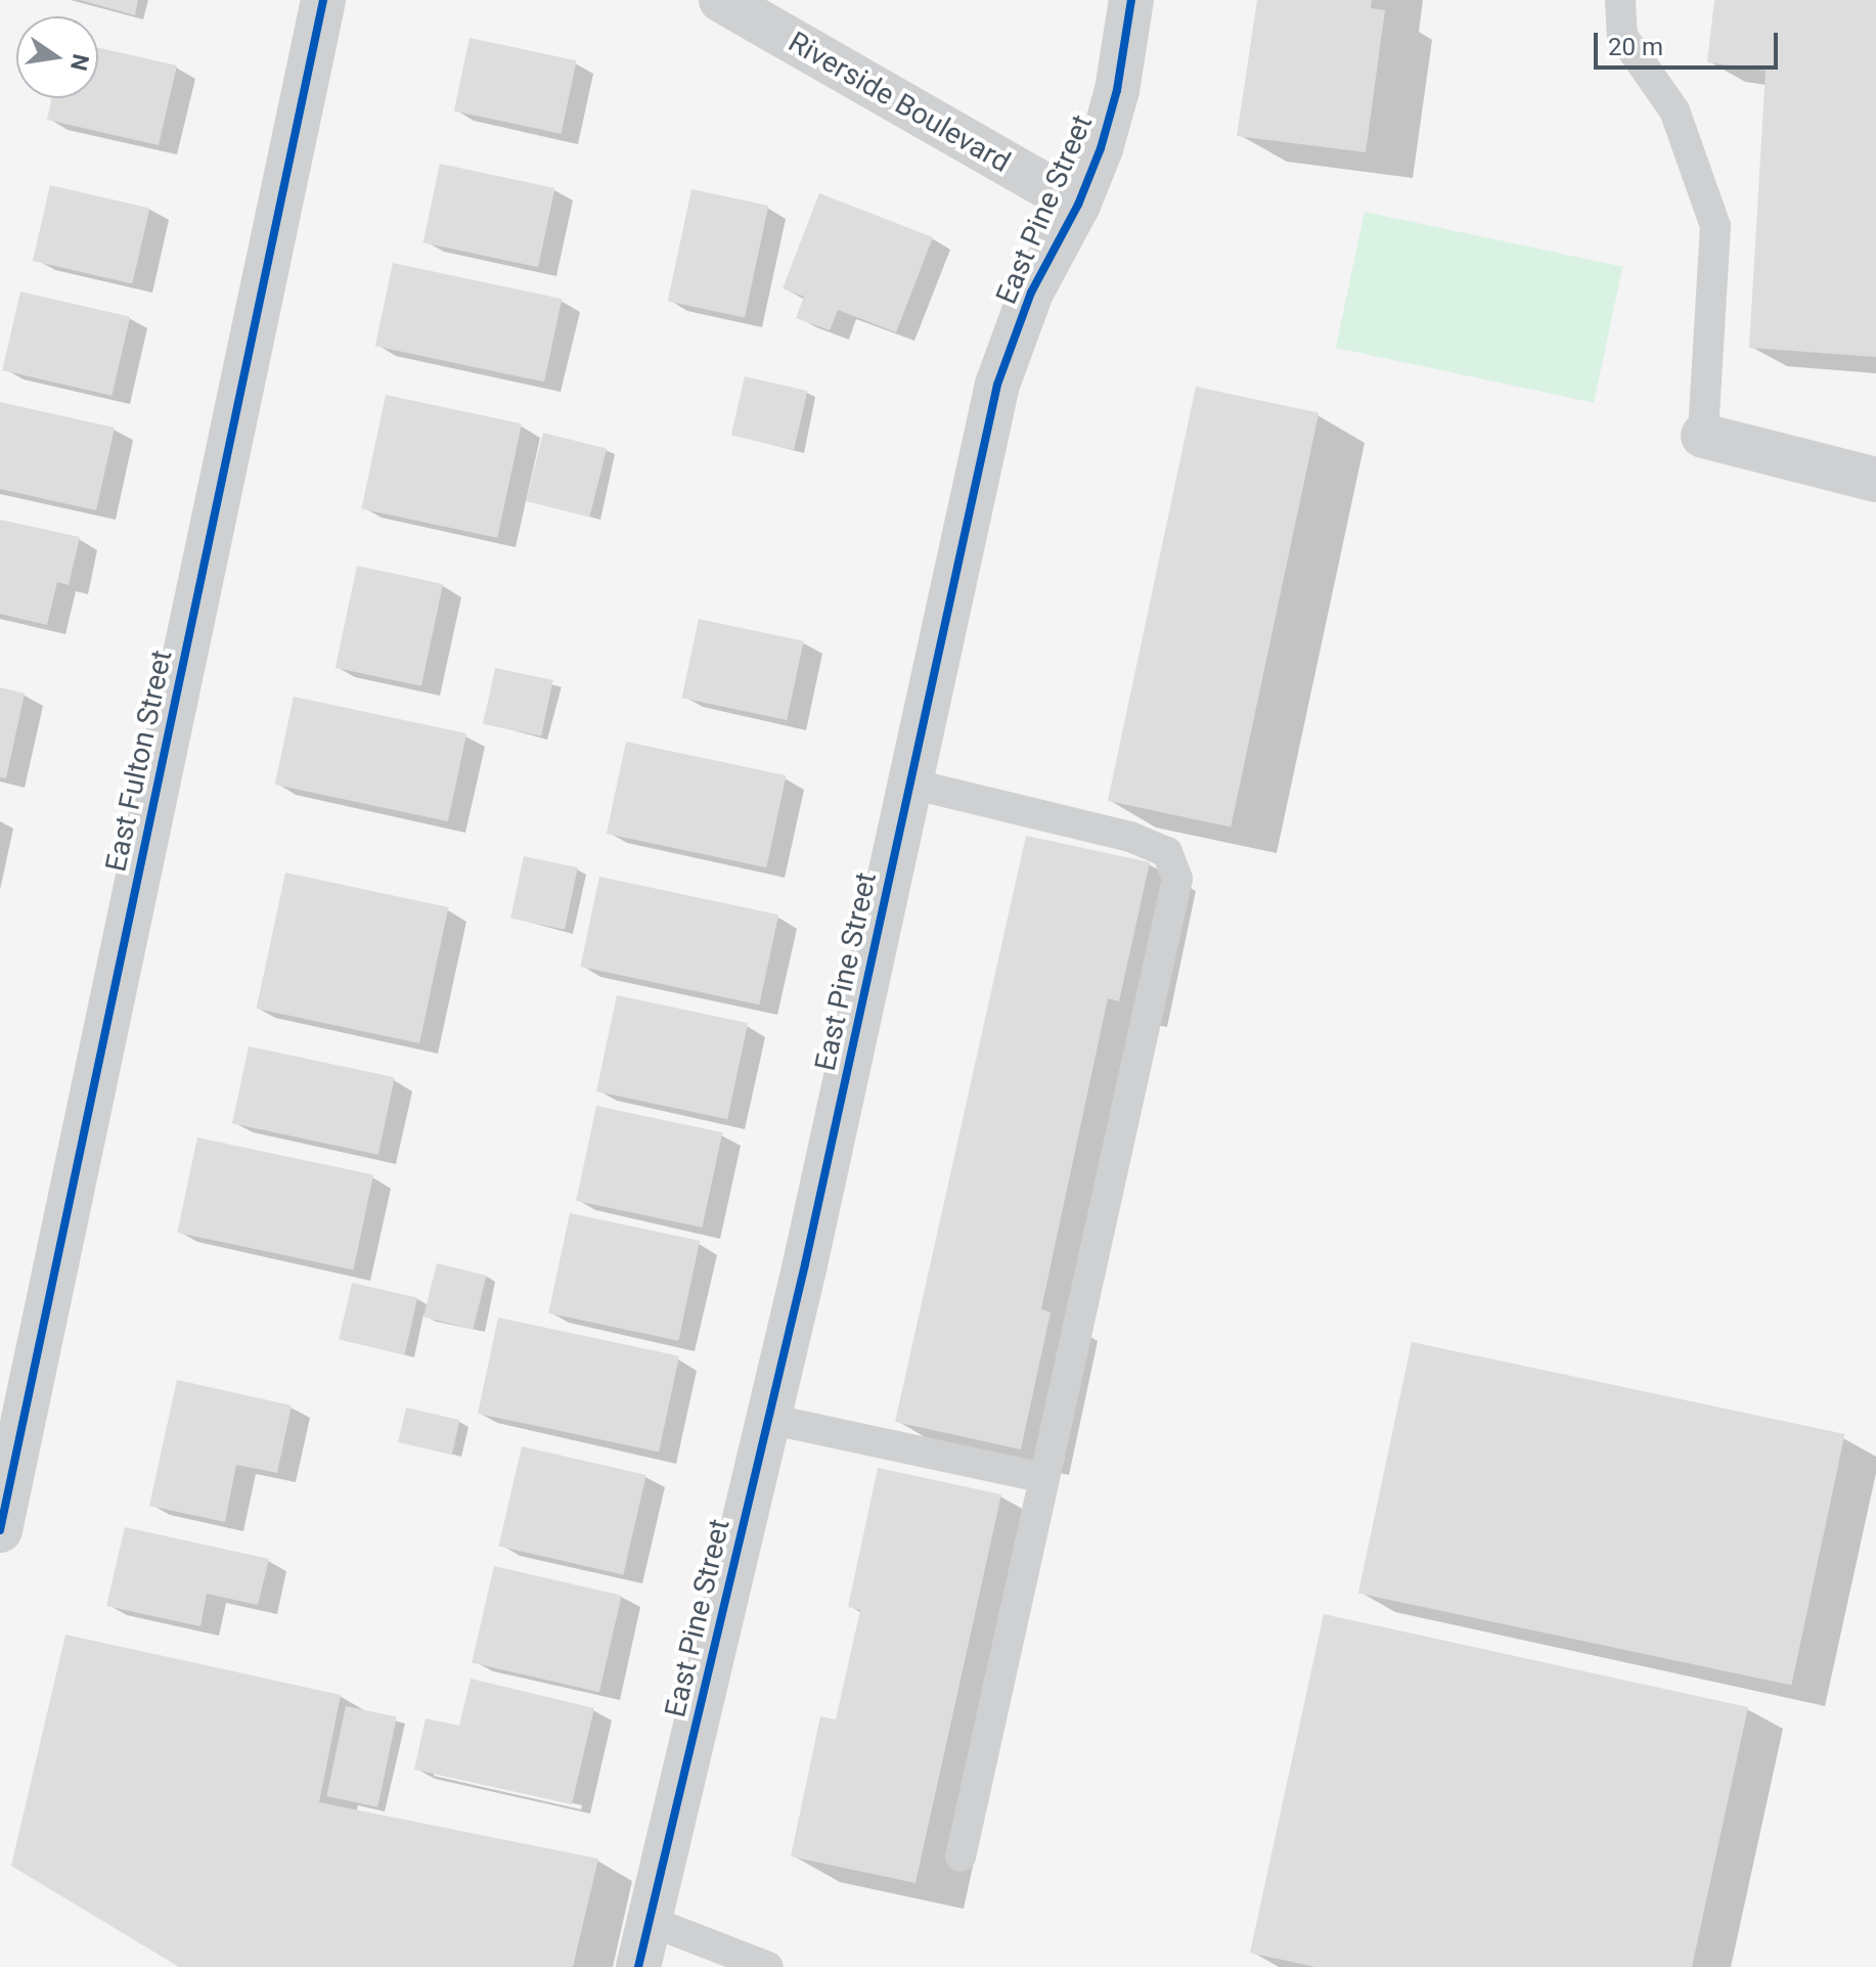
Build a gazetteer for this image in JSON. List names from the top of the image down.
{
  "streets": {
    "street": ["Riverside Boulevard", "East Pine Street", "East Fulton Street"]
  },
  "crossings": [
    ["Riverside Boulevard", "East Pine Street"]
  ],
  "scale_bar": "20 m",
  "north": "right"
}
